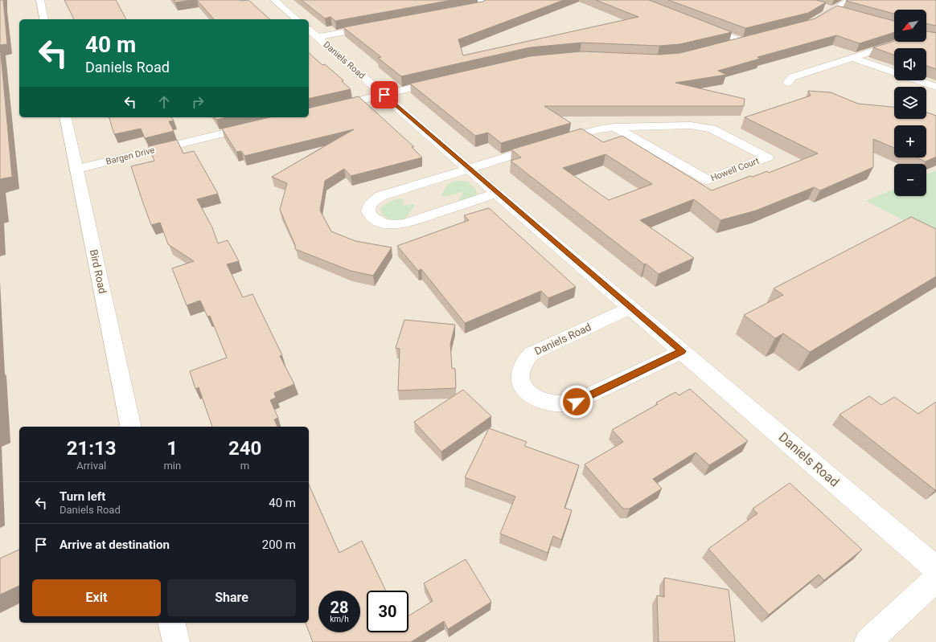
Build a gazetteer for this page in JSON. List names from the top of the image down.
{
  "streets": {
    "street": [
      "Daniels Road",
      "Bargen Drive",
      "Howell Court",
      "Bird Road"
    ]
  },
  "crossings": [
    ["Daniels Road", "Howell Court"],
    ["Bargen Drive", "Bird Road"]
  ],
  "north": "bottom left",
  "page": {
    "map_buttons": ["+", "−"],
    "turn": ["40 m", "Daniels Road"],
    "eta": [
      "21:13",
      "Arrival",
      "1",
      "min",
      "240",
      "m"
    ],
    "list": [
      {
        "name": "Turn left",
        "note": "Daniels Road",
        "value": "40 m"
      },
      {
        "name": "Arrive at destination",
        "value": "200 m"
      }
    ],
    "buttons": ["Exit", "Share"],
    "speed": "28 km/h",
    "limit": "30"
  }
}
